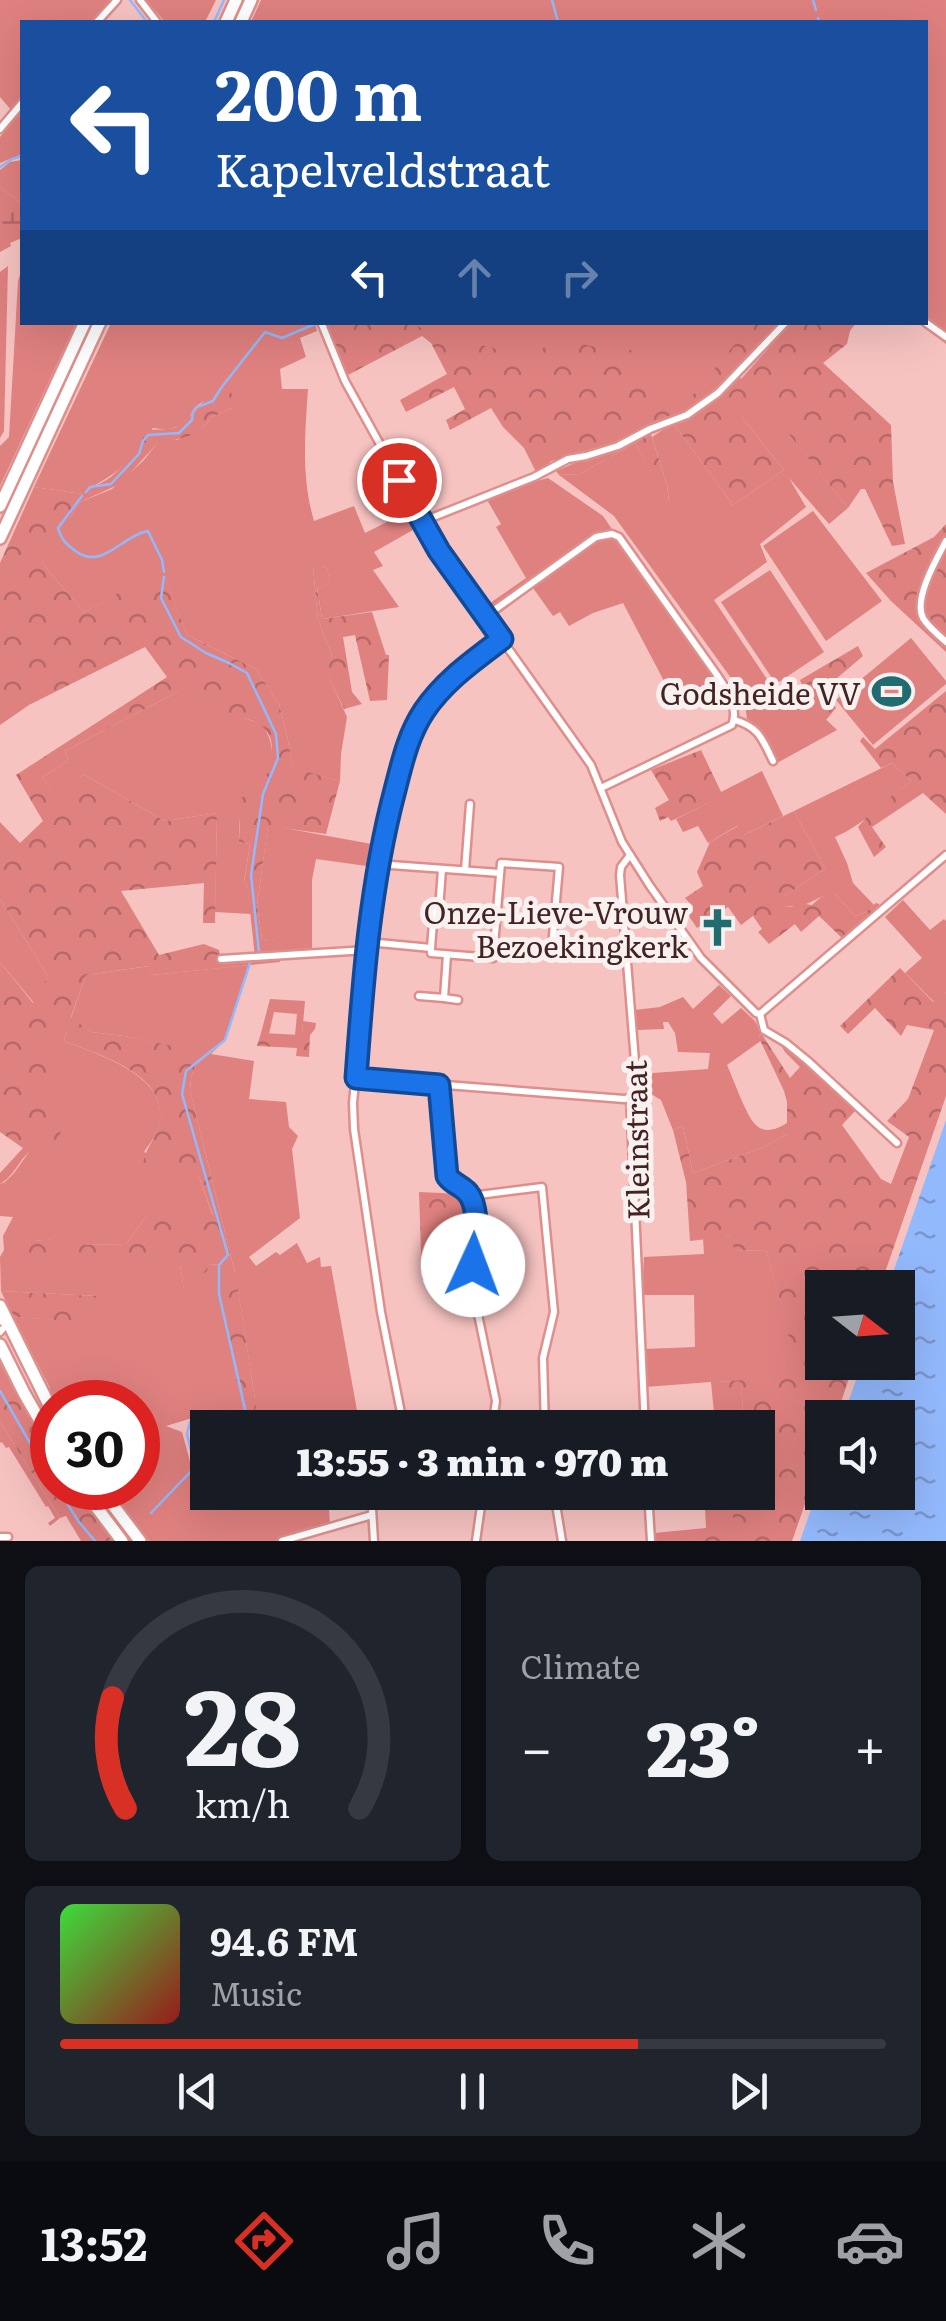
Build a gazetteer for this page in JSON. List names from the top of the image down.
{
  "streets": {
    "street": ["Kleinstraat"]
  },
  "places": {
    "sports": ["Godsheide VV"],
    "church": ["Onze-Lieve-Vrouw Bezoekingkerk"]
  },
  "north": "right",
  "page": {
    "turn": ["200 m", "Kapelveldstraat"],
    "limit": "30",
    "trip": "13:55 · 3 min · 970 m",
    "tile": "Climate",
    "heat": ["−", "23°", "+"],
    "song": ["94.6 FM", "Music"],
    "tabs": "13:52",
    "gauge": ["28", "km/h"]
  }
}
